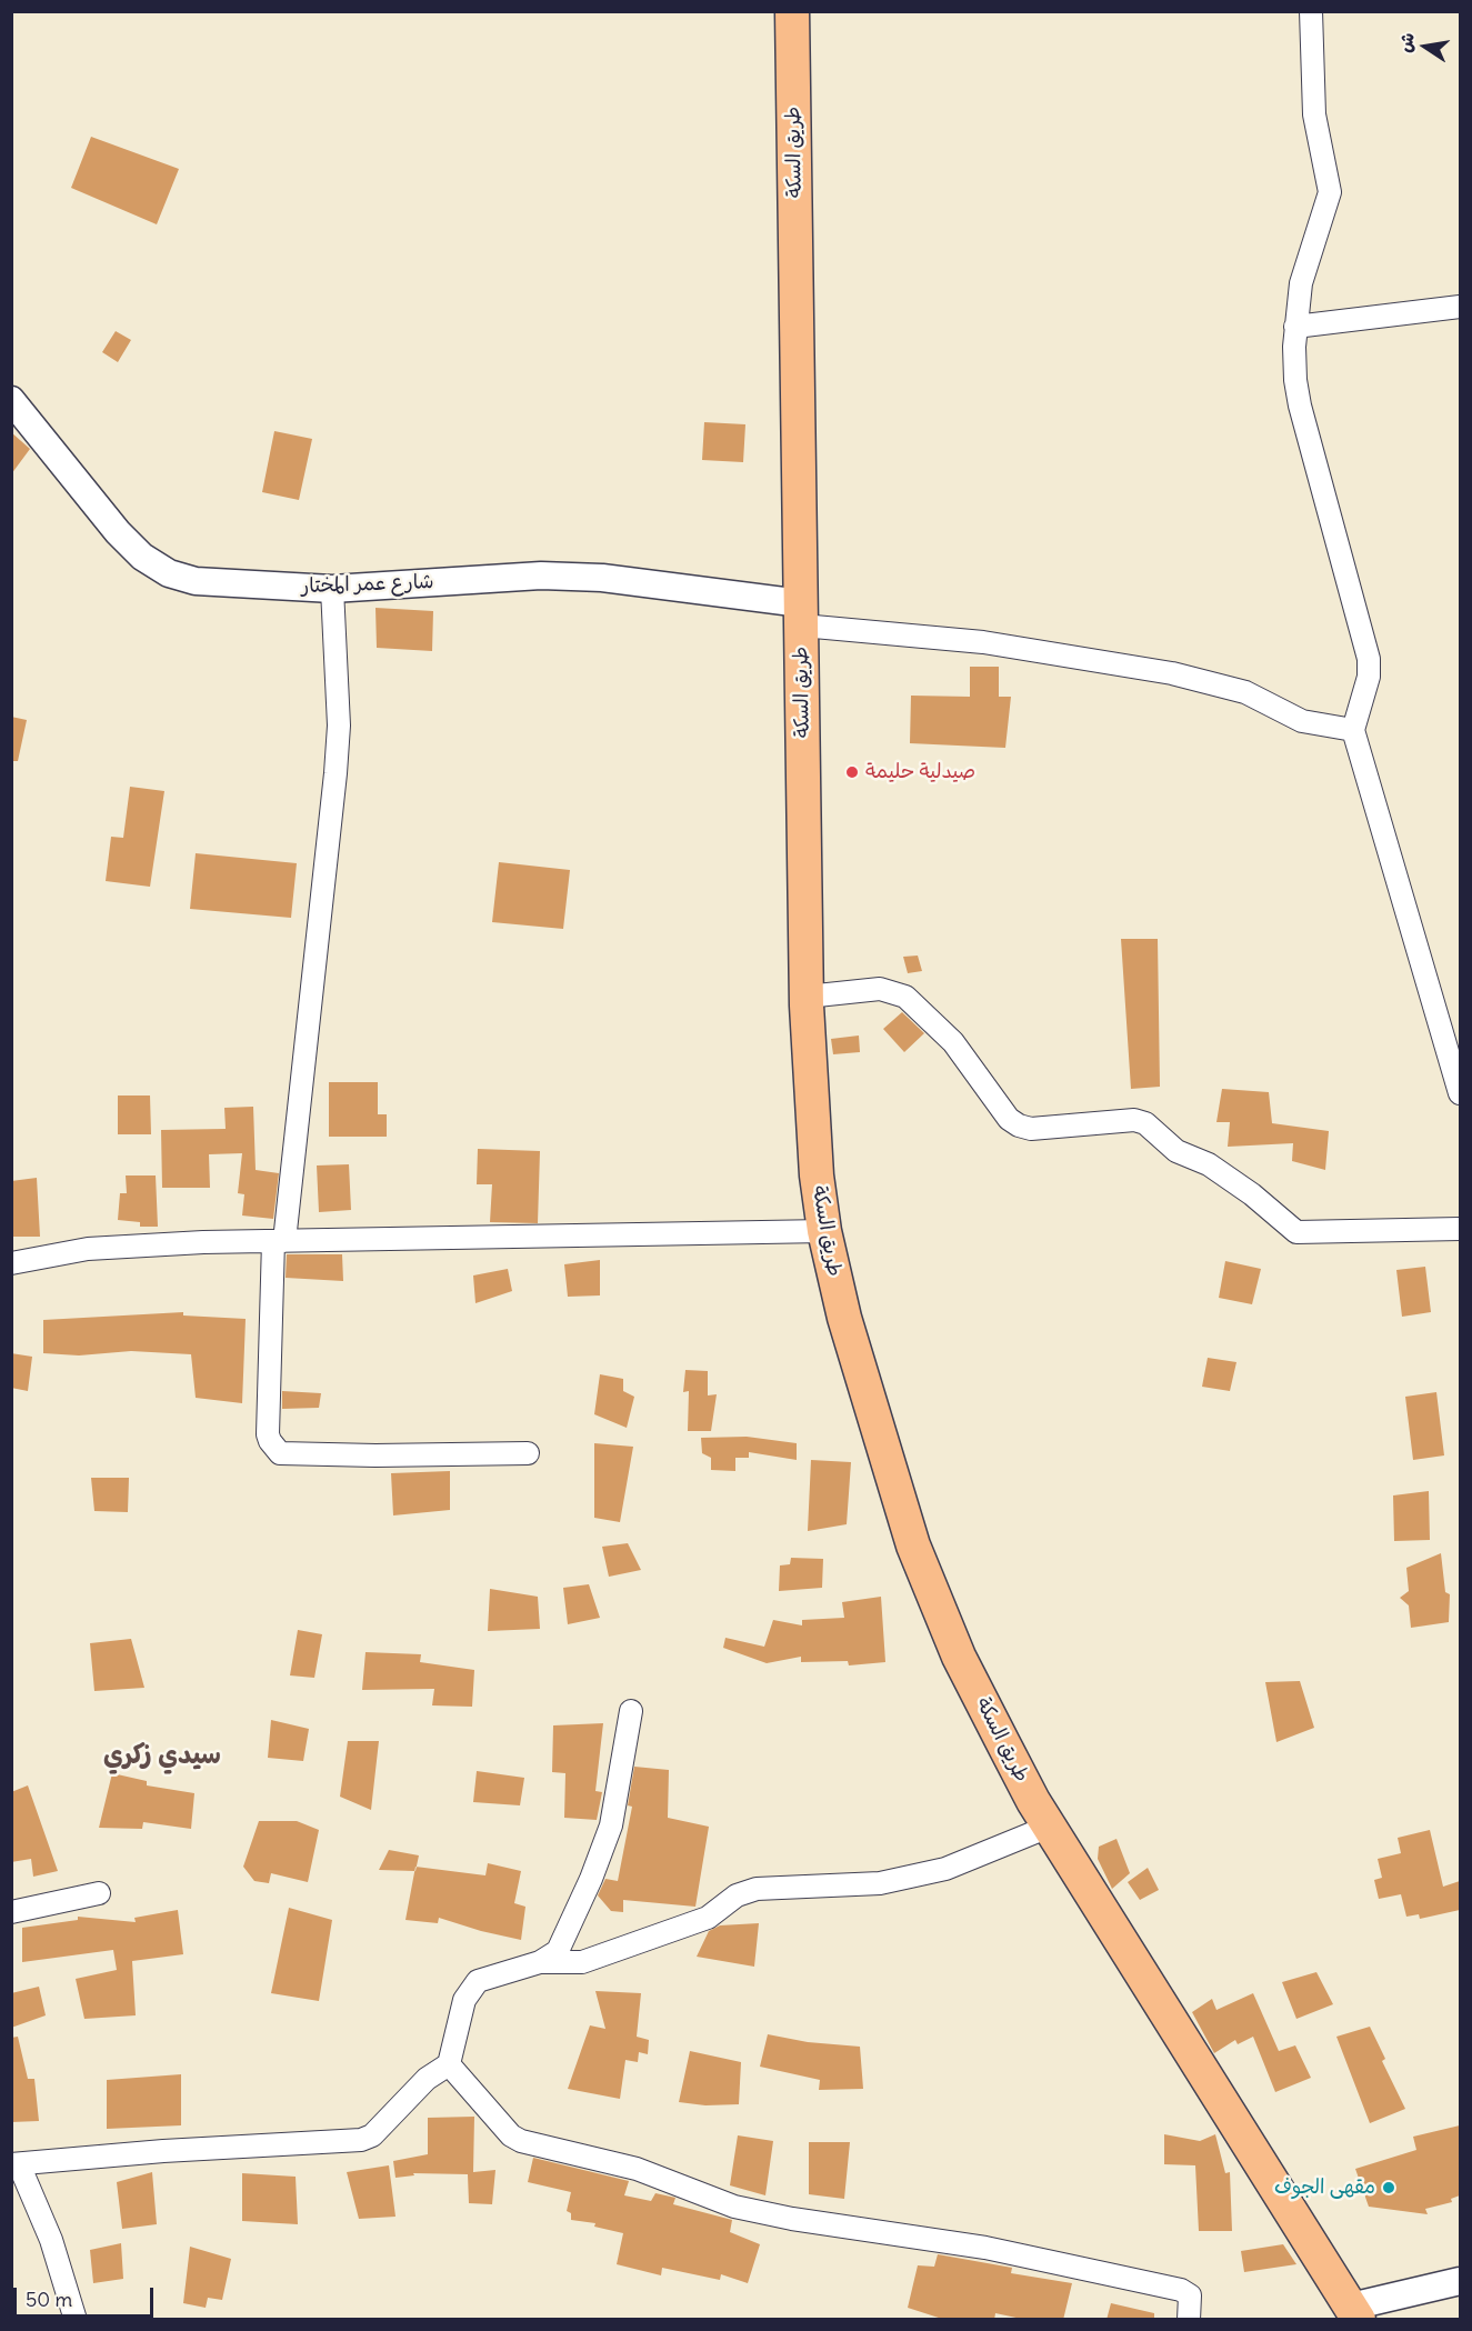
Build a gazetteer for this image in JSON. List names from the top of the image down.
{
  "streets": {
    "main road": ["طريق السكة"],
    "street": ["شارع عمر المختار"]
  },
  "crossings": [
    ["طريق السكة", "شارع عمر المختار"]
  ],
  "districts": ["سيدي زكري"],
  "places": ["صيدلية حليمة", "مقهى الجوف"],
  "scale_bar": "50 m",
  "north": "left"
}
